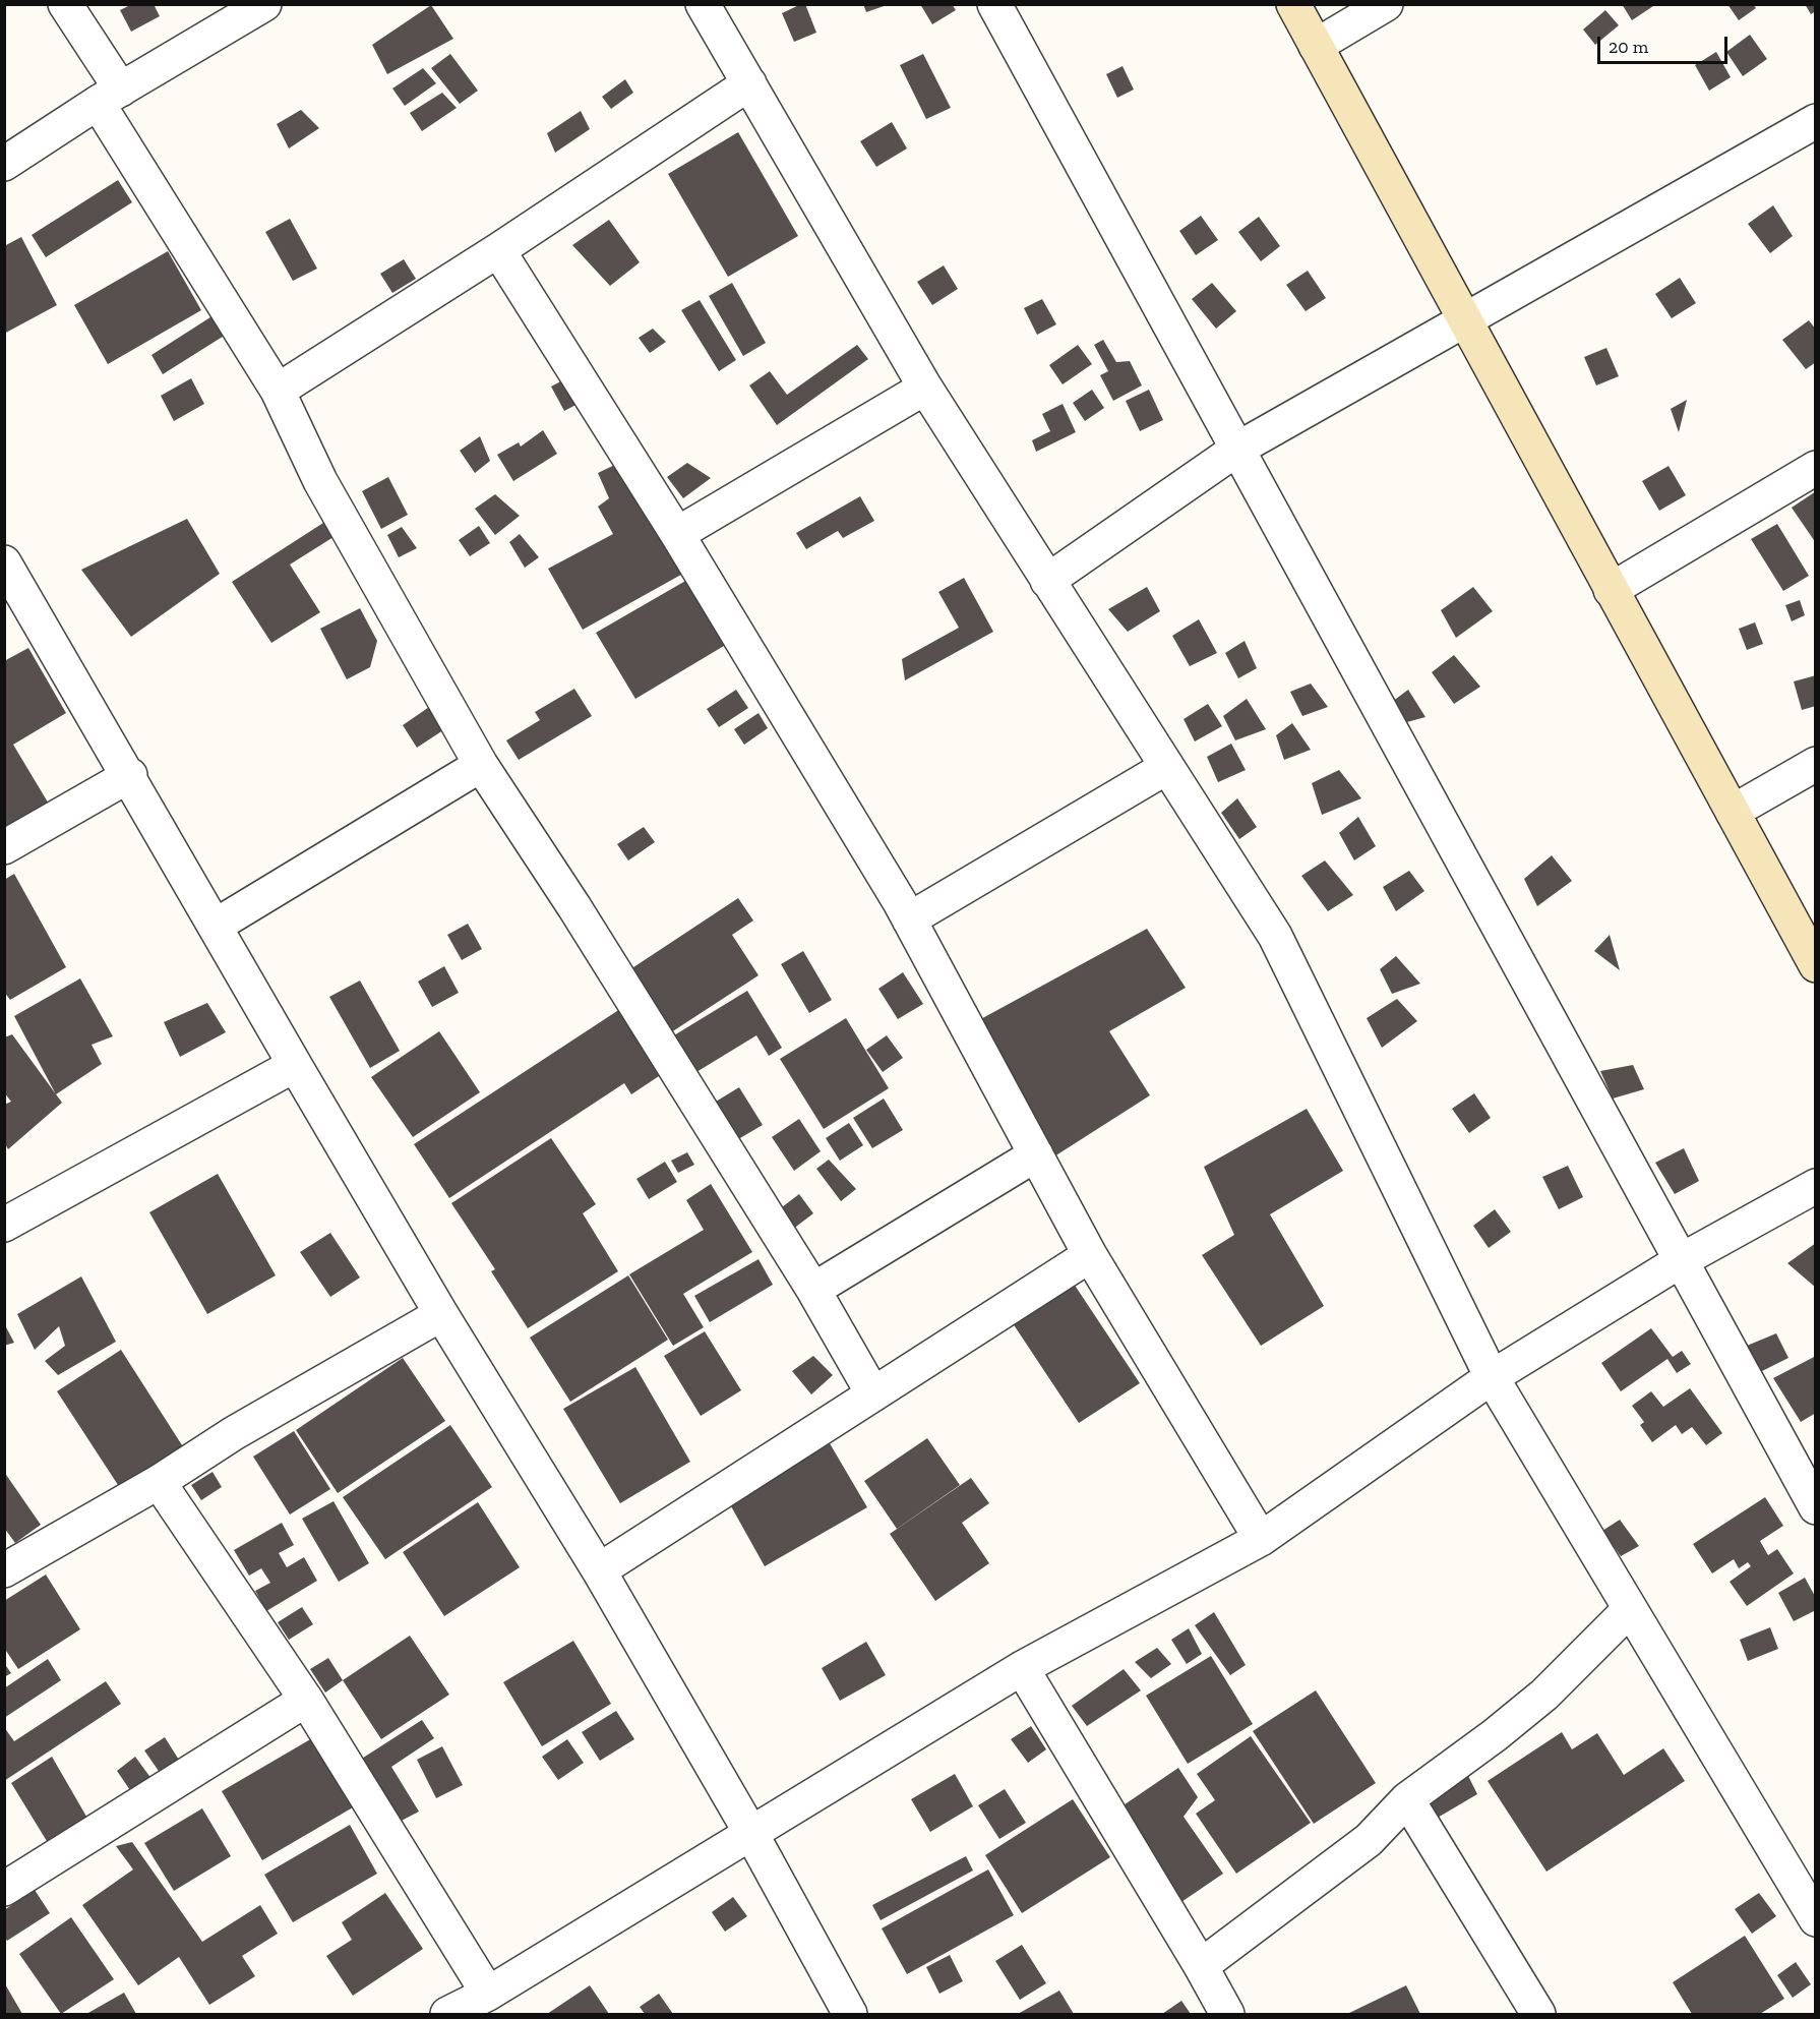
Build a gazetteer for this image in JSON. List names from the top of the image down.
{
  "scale_bar": "20 m"
}
